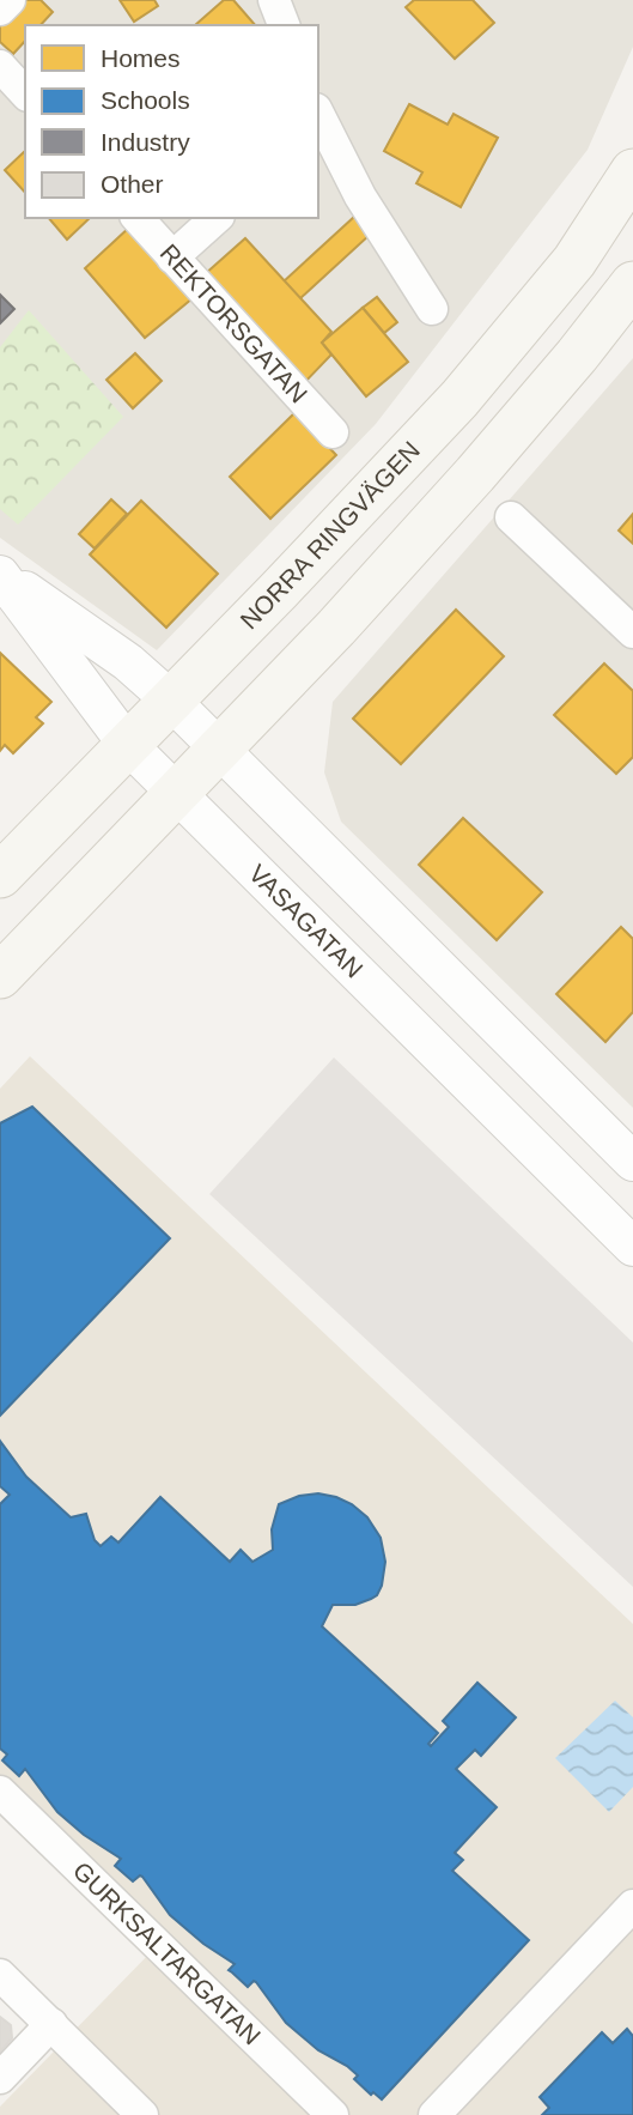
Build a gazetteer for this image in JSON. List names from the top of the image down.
{
  "streets": {
    "main road": ["NORRA RINGVÄGEN"],
    "street": ["REKTORSGATAN", "VASAGATAN", "GURKSALTARGATAN"]
  },
  "crossings": [
    ["NORRA RINGVÄGEN", "VASAGATAN"]
  ],
  "legend": [
    "Homes",
    "Schools",
    "Industry",
    "Other"
  ]
}
